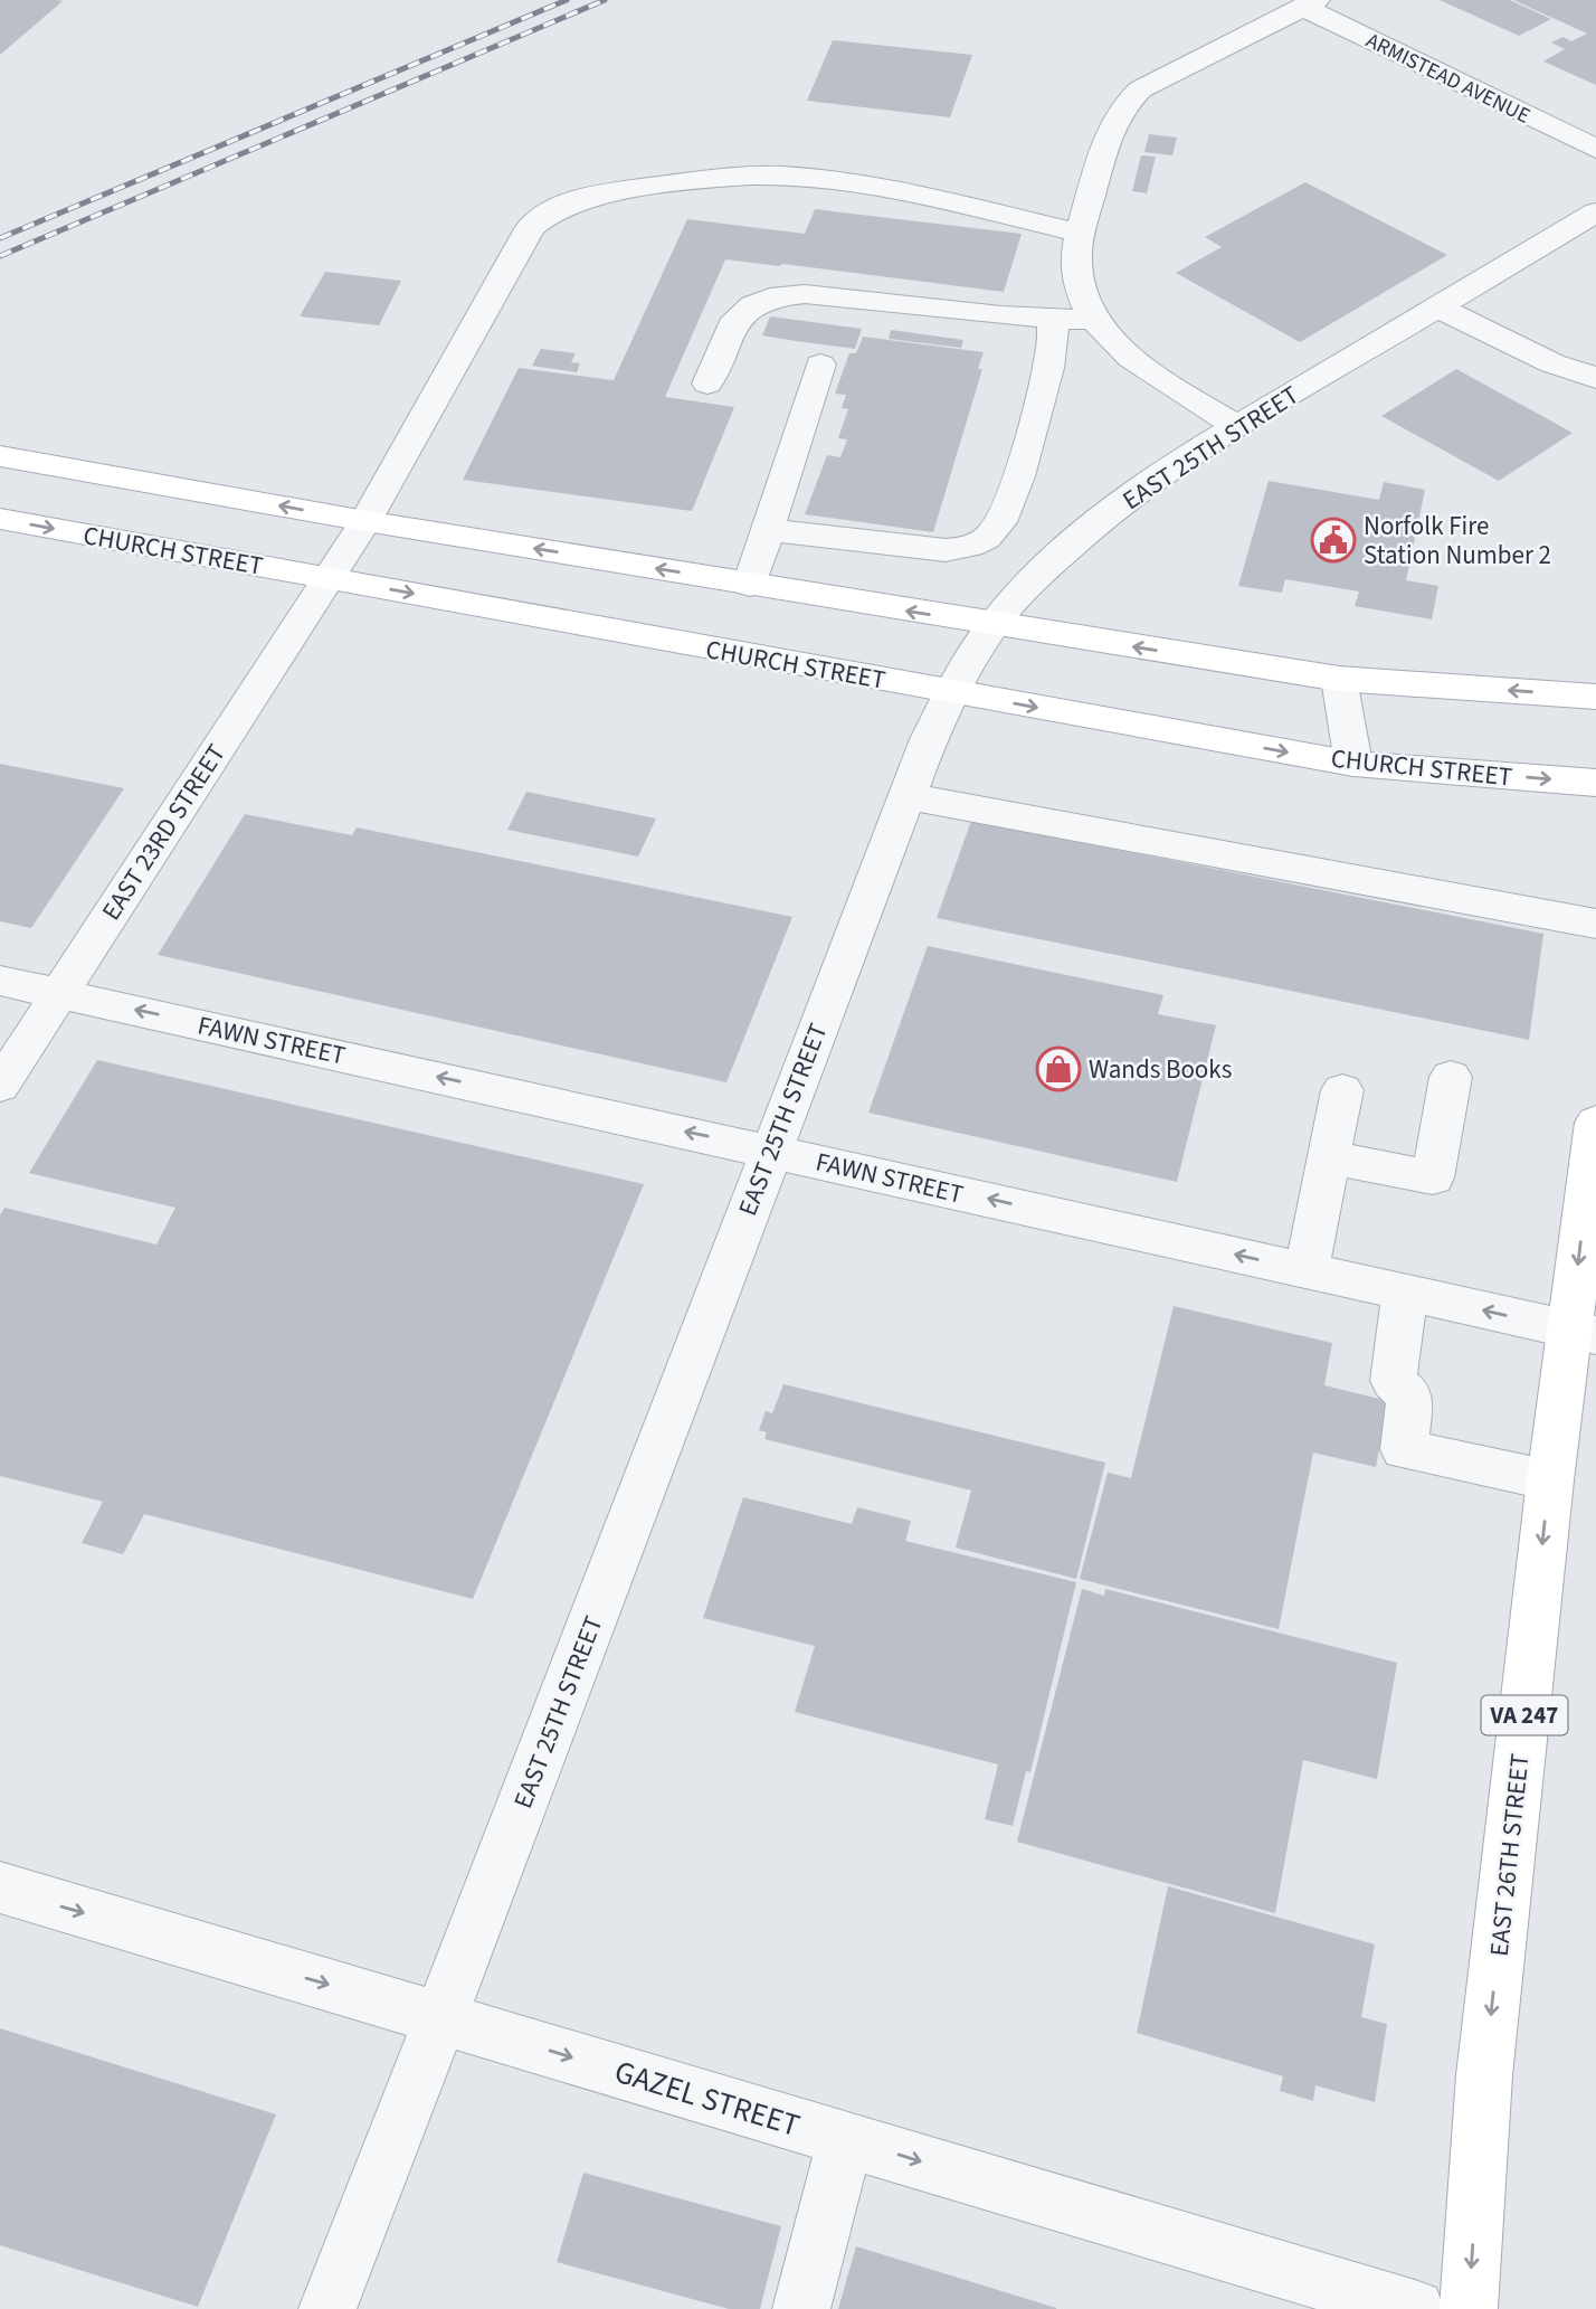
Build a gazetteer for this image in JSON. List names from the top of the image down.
{
  "streets": {
    "main road": ["CHURCH STREET", "VA 247", "EAST 26TH STREET"],
    "street": [
      "ARMISTEAD AVENUE",
      "EAST 25TH STREET",
      "EAST 23RD STREET",
      "FAWN STREET",
      "GAZEL STREET"
    ]
  },
  "crossings": [
    ["EAST 25TH STREET", "CHURCH STREET"],
    ["EAST 25TH STREET", "FAWN STREET"],
    ["EAST 25TH STREET", "GAZEL STREET"],
    ["CHURCH STREET", "EAST 23RD STREET"],
    ["EAST 23RD STREET", "FAWN STREET"],
    ["FAWN STREET", "EAST 26TH STREET"]
  ],
  "one_way": ["FAWN STREET", "EAST 26TH STREET", "GAZEL STREET"],
  "places": {
    "public building": ["Norfolk Fire Station Number 2"],
    "shop": ["Wands Books"]
  }
}
